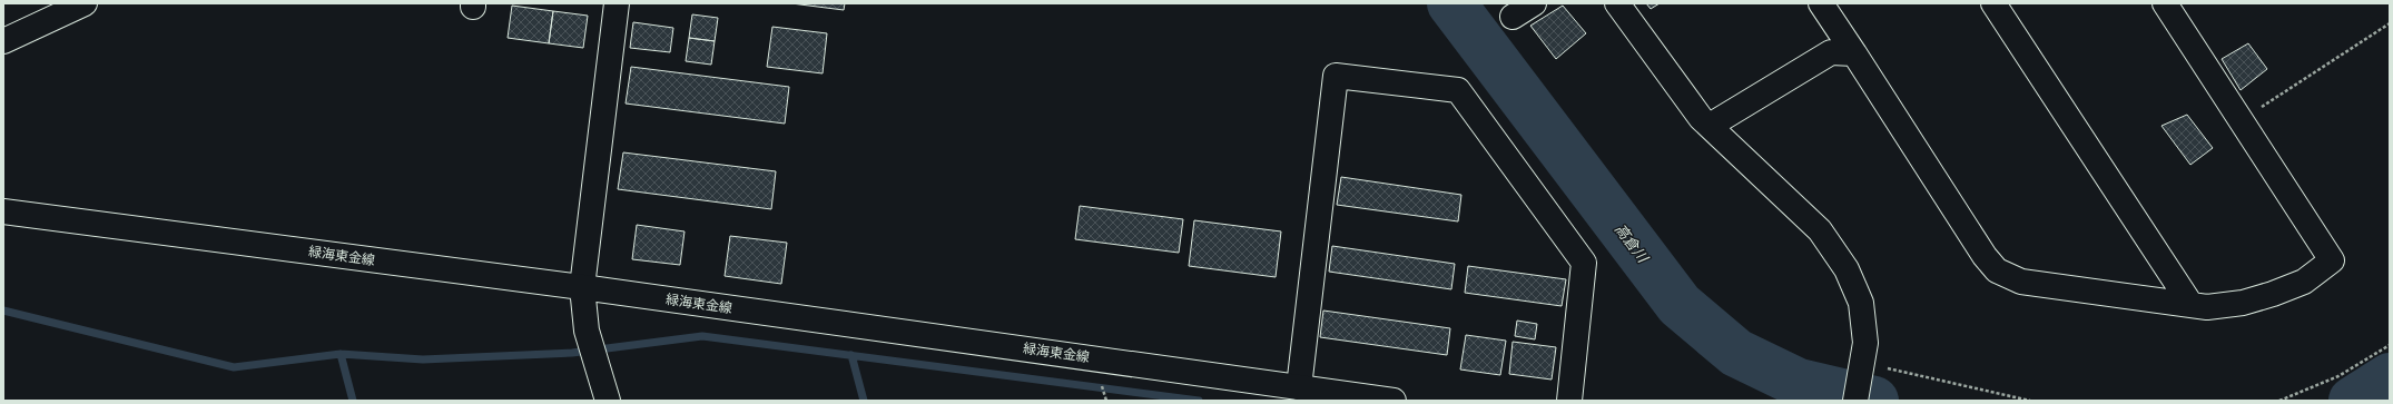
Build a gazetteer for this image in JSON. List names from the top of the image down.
{
  "streets": {
    "street": ["緑海東金線"]
  },
  "water": ["高倉川"]
}
